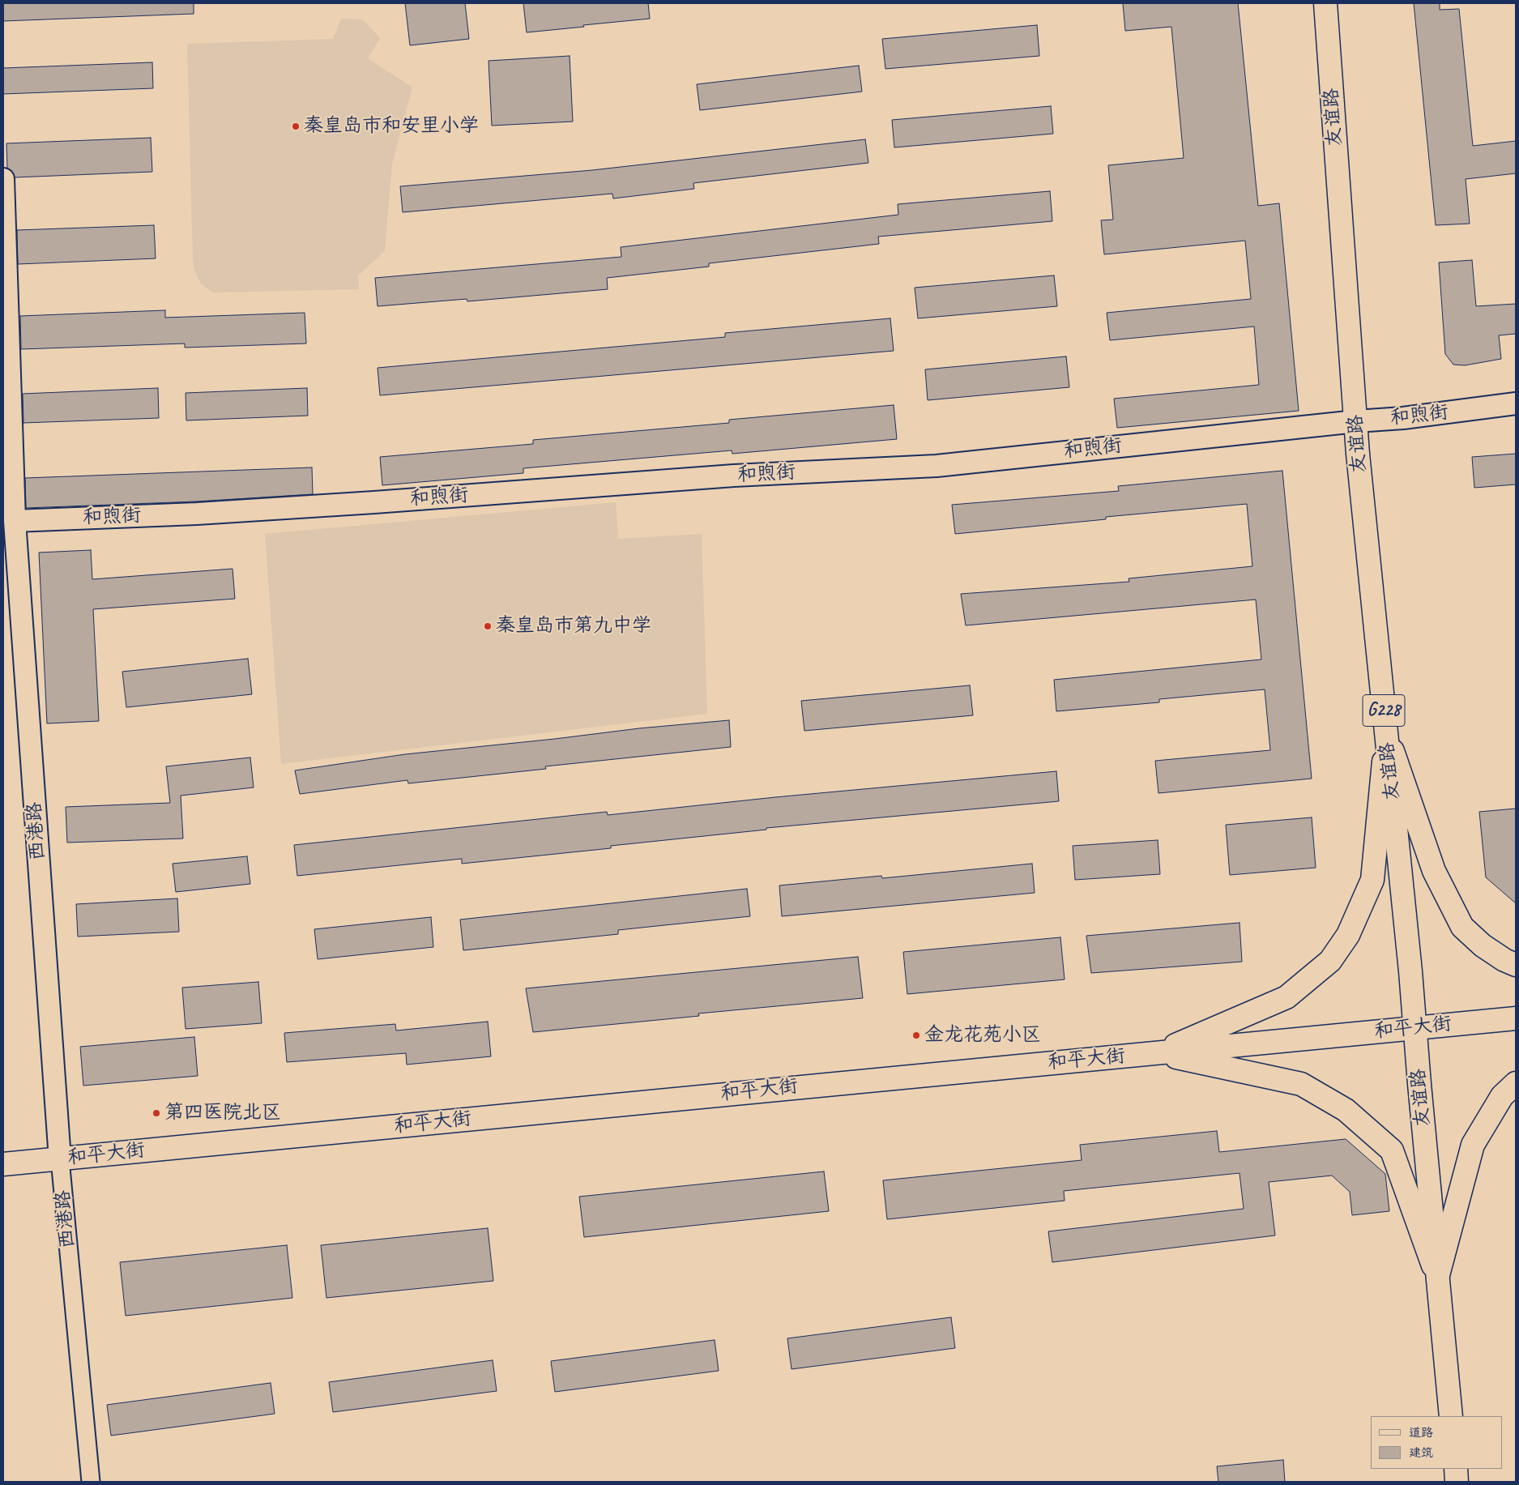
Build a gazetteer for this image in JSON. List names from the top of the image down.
{
  "streets": {
    "main road": ["友谊路", "G228", "和平大街"],
    "street": ["和煦街", "西港路"]
  },
  "crossings": [
    ["友谊路", "和煦街"],
    ["友谊路", "和平大街"],
    ["和煦街", "西港路"],
    ["西港路", "和平大街"]
  ],
  "places": [
    "秦皇岛市和安里小学",
    "秦皇岛市第九中学",
    "金龙花苑小区",
    "第四医院北区"
  ],
  "legend": ["道路", "建筑"]
}
